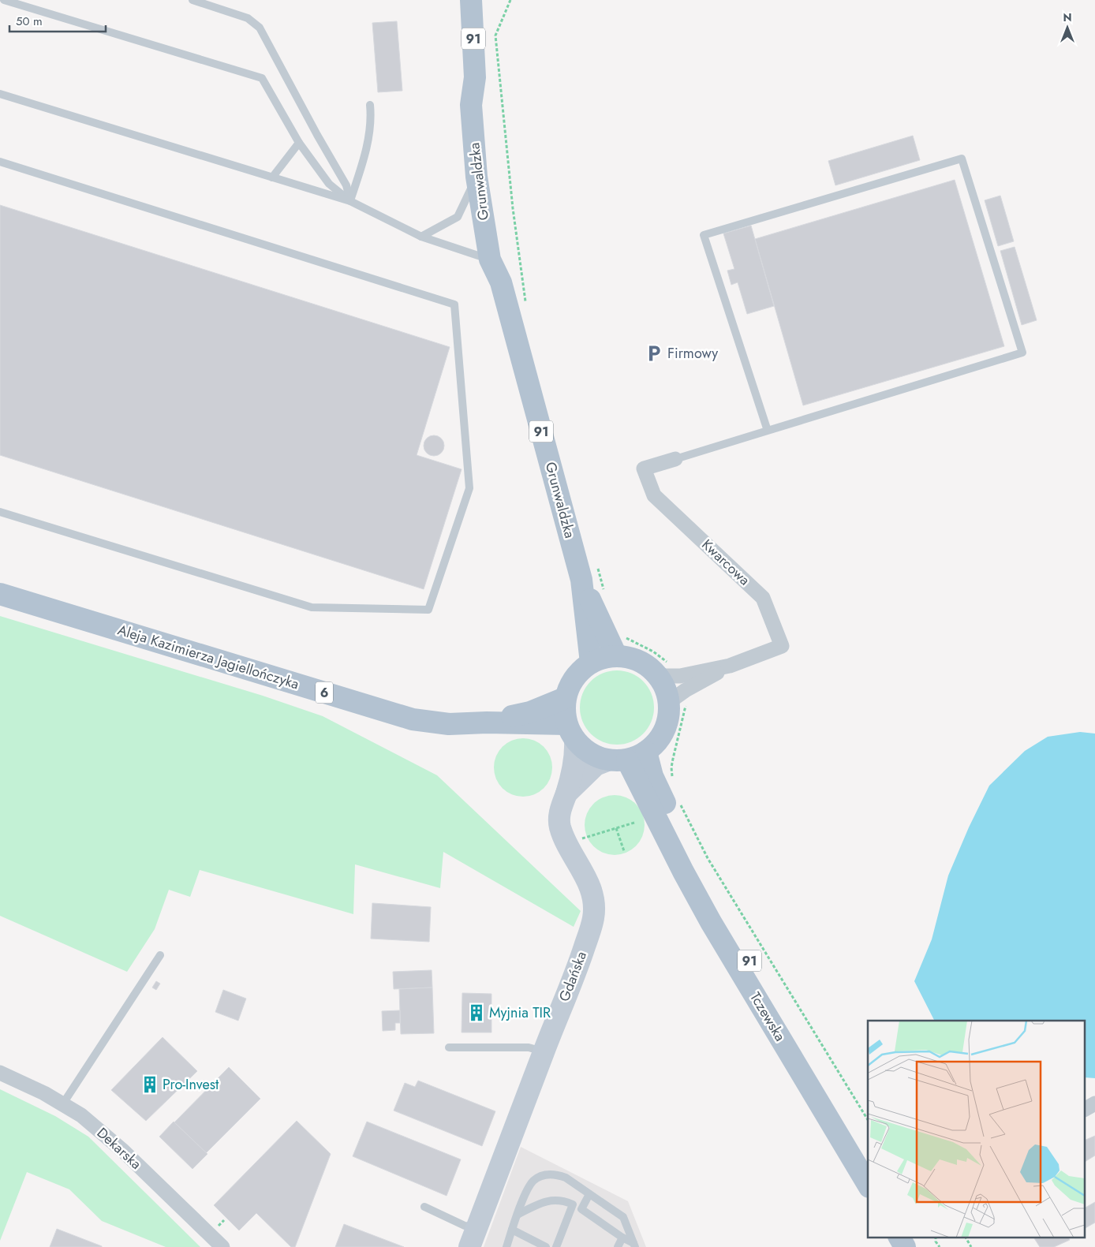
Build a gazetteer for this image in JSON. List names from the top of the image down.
{
  "streets": {
    "main road": [
      "91",
      "Grunwaldzka",
      "Aleja Kazimierza Jagiellończyka",
      "6",
      "Tczewska"
    ],
    "street": ["Kwarcowa", "Gdańska", "Dekarska"]
  },
  "crossings": [
    ["Grunwaldzka", "Kwarcowa"],
    ["Grunwaldzka", "Aleja Kazimierza Jagiellończyka"],
    ["Grunwaldzka", "Gdańska"],
    ["Grunwaldzka", "Tczewska"],
    ["Kwarcowa", "Aleja Kazimierza Jagiellończyka"],
    ["Kwarcowa", "Gdańska"],
    ["Kwarcowa", "Tczewska"],
    ["Aleja Kazimierza Jagiellończyka", "Gdańska"],
    ["Aleja Kazimierza Jagiellończyka", "Tczewska"],
    ["Gdańska", "Tczewska"]
  ],
  "places": {
    "parking": ["Firmowy"],
    "building": ["Myjnia TIR", "Pro-Invest"]
  },
  "scale_bar": "50 m",
  "north": "top"
}
